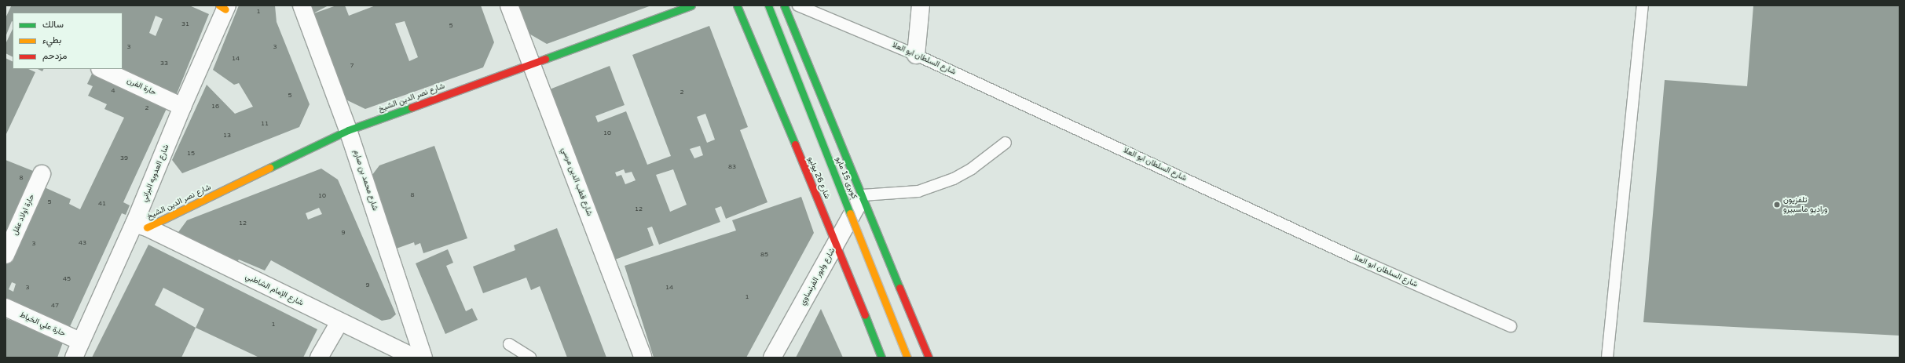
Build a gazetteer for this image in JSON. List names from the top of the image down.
{
  "streets": {
    "main road": ["شارع نصر الدين الشيخ", "شارع 26 يوليو", "كوبرى 15 مايو"],
    "street": [
      "حارة الفرن",
      "شارع العدويه البراني",
      "شارع محمد بن صارم",
      "شارع قطب الدين مرسي",
      "حارة اولاد عقل",
      "شارع وابور الفرنساوي",
      "شارع الإمام الشاطبي",
      "حارة علي الخياط"
    ],
    "lane": ["شارع السلطان ابو العلا"]
  },
  "crossings": [
    ["حارة الفرن", "شارع العدويه البراني"],
    ["شارع نصر الدين الشيخ", "شارع العدويه البراني"],
    ["شارع نصر الدين الشيخ", "شارع محمد بن صارم"],
    ["شارع نصر الدين الشيخ", "شارع قطب الدين مرسي"],
    ["شارع نصر الدين الشيخ", "شارع الإمام الشاطبي"],
    ["شارع العدويه البراني", "شارع الإمام الشاطبي"],
    ["شارع العدويه البراني", "حارة علي الخياط"],
    ["شارع 26 يوليو", "شارع وابور الفرنساوي"]
  ],
  "places": ["تلفزيون وراديو ماسبيرو"],
  "house_numbers": [
    "1",
    "31",
    "5",
    "3",
    "3",
    "14",
    "33",
    "7",
    "4",
    "2",
    "5",
    "16",
    "2",
    "11",
    "10",
    "13",
    "15",
    "39",
    "83",
    "8",
    "8",
    "10",
    "5",
    "41",
    "12",
    "12",
    "9",
    "43",
    "3",
    "85",
    "45",
    "9",
    "3",
    "14",
    "1",
    "47",
    "1"
  ],
  "legend": ["سالك", "بطيء", "مزدحم"]
}
